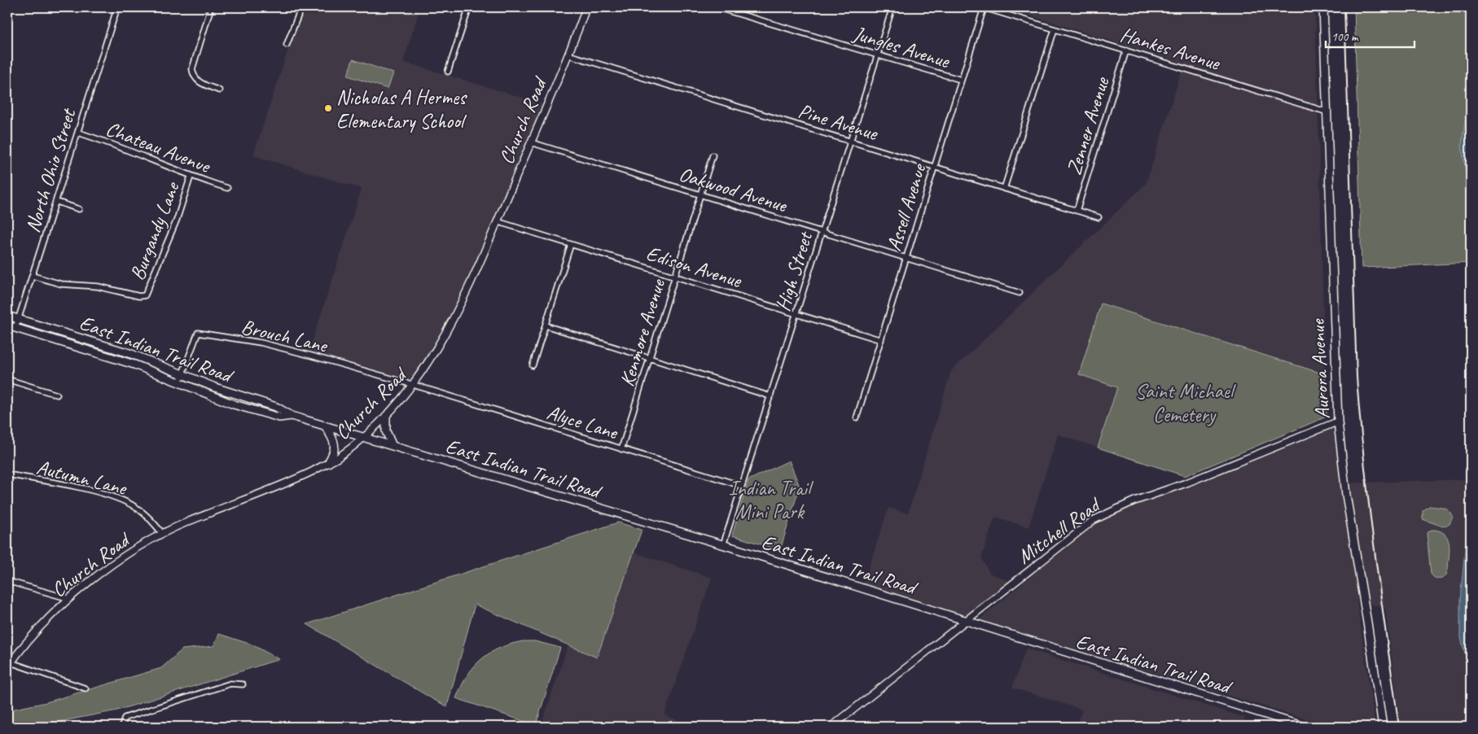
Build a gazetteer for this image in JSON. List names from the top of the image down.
{
  "streets": {
    "main road": ["East Indian Trail Road", "Aurora Avenue"],
    "street": [
      "Jungles Avenue",
      "Hankes Avenue",
      "Church Road",
      "Pine Avenue",
      "Zenner Avenue",
      "Chateau Avenue",
      "North Ohio Street",
      "Oakwood Avenue",
      "Assell Avenue",
      "Burgandy Lane",
      "Edison Avenue",
      "High Street",
      "Kenmore Avenue",
      "Brouch Lane",
      "Alyce Lane",
      "Autumn Lane",
      "Mitchell Road"
    ]
  },
  "crossings": [
    ["Jungles Avenue", "Assell Avenue"],
    ["Jungles Avenue", "High Street"],
    ["Hankes Avenue", "Zenner Avenue"],
    ["Hankes Avenue", "Assell Avenue"],
    ["Hankes Avenue", "Aurora Avenue"],
    ["Church Road", "Pine Avenue"],
    ["Church Road", "Oakwood Avenue"],
    ["Church Road", "Edison Avenue"],
    ["Church Road", "Brouch Lane"],
    ["Church Road", "East Indian Trail Road"],
    ["Church Road", "Alyce Lane"],
    ["Church Road", "Autumn Lane"],
    ["Pine Avenue", "Zenner Avenue"],
    ["Pine Avenue", "Assell Avenue"],
    ["Pine Avenue", "High Street"],
    ["Chateau Avenue", "North Ohio Street"],
    ["Chateau Avenue", "Burgandy Lane"],
    ["North Ohio Street", "Burgandy Lane"],
    ["North Ohio Street", "East Indian Trail Road"],
    ["Oakwood Avenue", "Assell Avenue"],
    ["Oakwood Avenue", "High Street"],
    ["Oakwood Avenue", "Kenmore Avenue"],
    ["Assell Avenue", "Edison Avenue"],
    ["Edison Avenue", "High Street"],
    ["Edison Avenue", "Kenmore Avenue"],
    ["High Street", "East Indian Trail Road"],
    ["High Street", "Alyce Lane"],
    ["Kenmore Avenue", "Alyce Lane"],
    ["Brouch Lane", "East Indian Trail Road"],
    ["Brouch Lane", "Alyce Lane"],
    ["East Indian Trail Road", "Mitchell Road"],
    ["Aurora Avenue", "Mitchell Road"]
  ],
  "parks": ["Saint Michael Cemetery", "Indian Trail Mini Park"],
  "places": ["Nicholas A Hermes Elementary School"],
  "scale_bar": "100 m"
}
